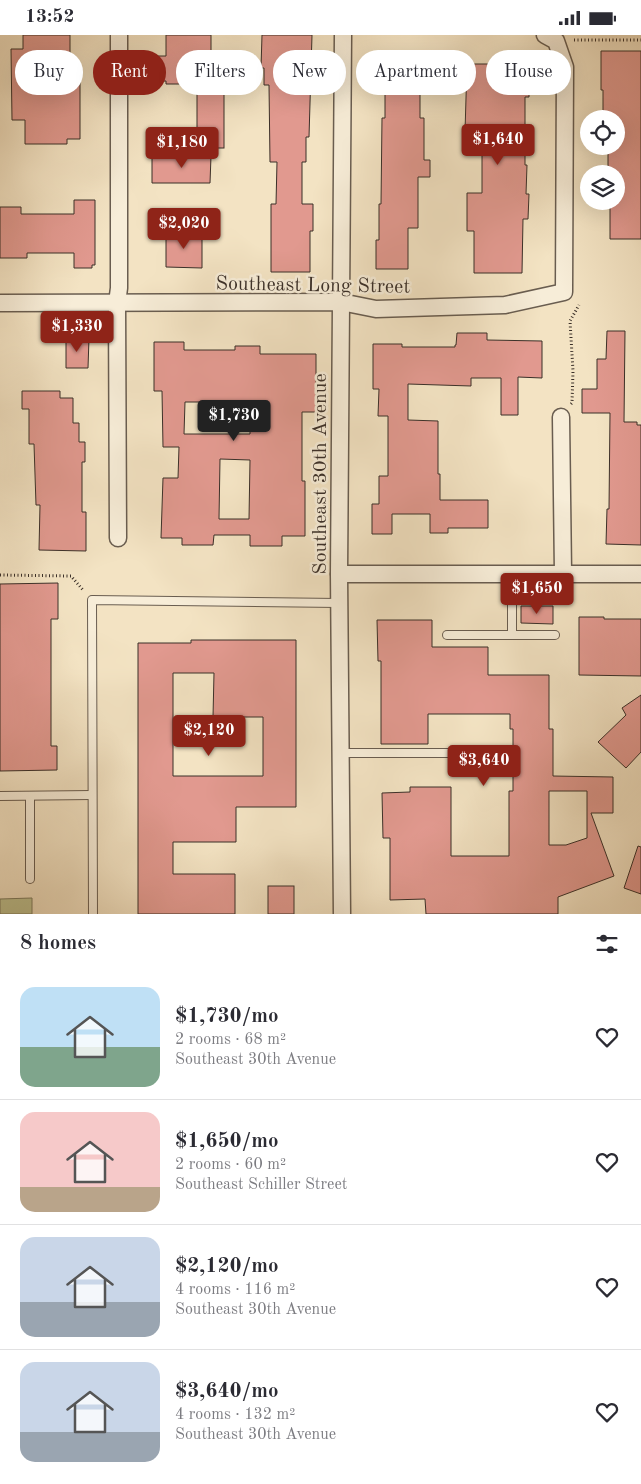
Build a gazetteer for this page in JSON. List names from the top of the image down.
{
  "streets": {
    "street": ["Southeast Long Street", "Southeast 30th Avenue"]
  },
  "crossings": [
    ["Southeast Long Street", "Southeast 30th Avenue"]
  ],
  "page": {
    "status": "13:52",
    "chip": [
      "Buy",
      "Rent",
      "Filters",
      "New",
      "Apartment",
      "House"
    ],
    "price": [
      "$1,640",
      "$1,180",
      "$2,020",
      "$1,330",
      "$1,730",
      "$1,650",
      "$2,120",
      "$3,640"
    ],
    "heading": "8 homes",
    "list": [
      {
        "name": "$1,730/mo",
        "note": "2 rooms · 68 m² · Southeast 30th Avenue"
      },
      {
        "name": "$1,650/mo",
        "note": "2 rooms · 60 m² · Southeast Schiller Street"
      },
      {
        "name": "$2,120/mo",
        "note": "4 rooms · 116 m² · Southeast 30th Avenue"
      },
      {
        "name": "$3,640/mo",
        "note": "4 rooms · 132 m² · Southeast 30th Avenue"
      }
    ]
  }
}
